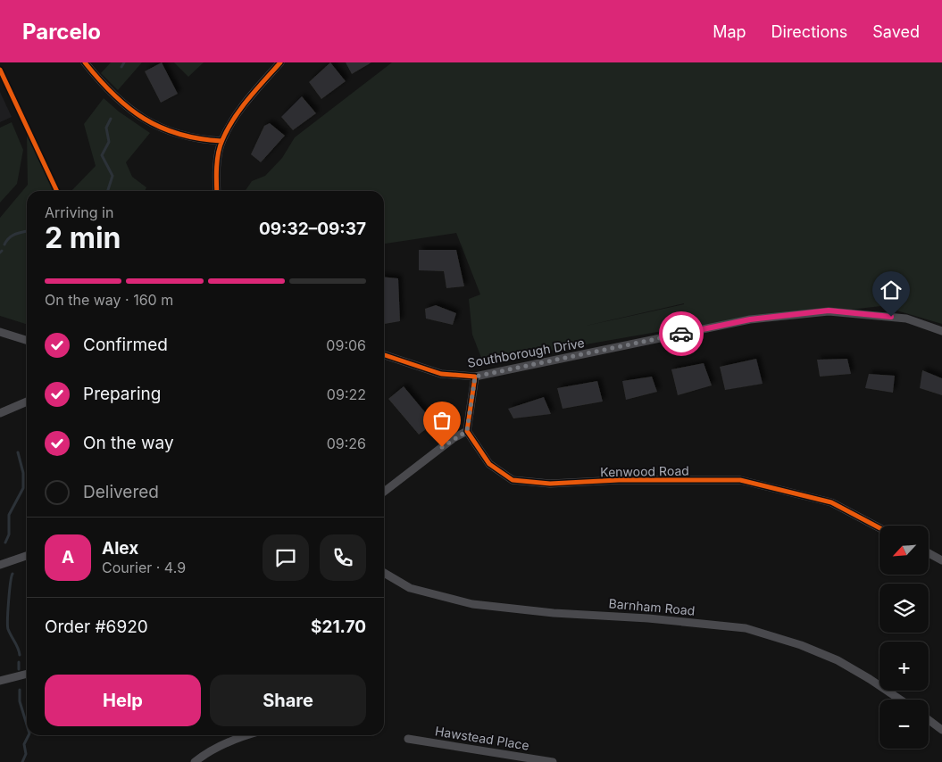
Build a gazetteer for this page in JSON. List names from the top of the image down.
{
  "streets": {
    "street": [
      "Southborough Drive",
      "Kenwood Road",
      "Barnham Road",
      "Hawstead Place"
    ]
  },
  "north": "bottom left",
  "page": {
    "header": "Parcelo",
    "nav": ["Map", "Directions", "Saved"],
    "heading": ["2 min", "Arriving in", "09:32–09:37"],
    "panel": [
      "Alex",
      "Courier · 4.9",
      "Order #6920",
      "$21.70"
    ],
    "bar": "On the way · 160 m",
    "list": [
      ["Confirmed", "09:06"],
      ["Preparing", "09:22"],
      ["On the way", "09:26"],
      "Delivered"
    ],
    "map_buttons": ["+", "−"],
    "round": "A",
    "buttons": ["Help", "Share"]
  }
}
